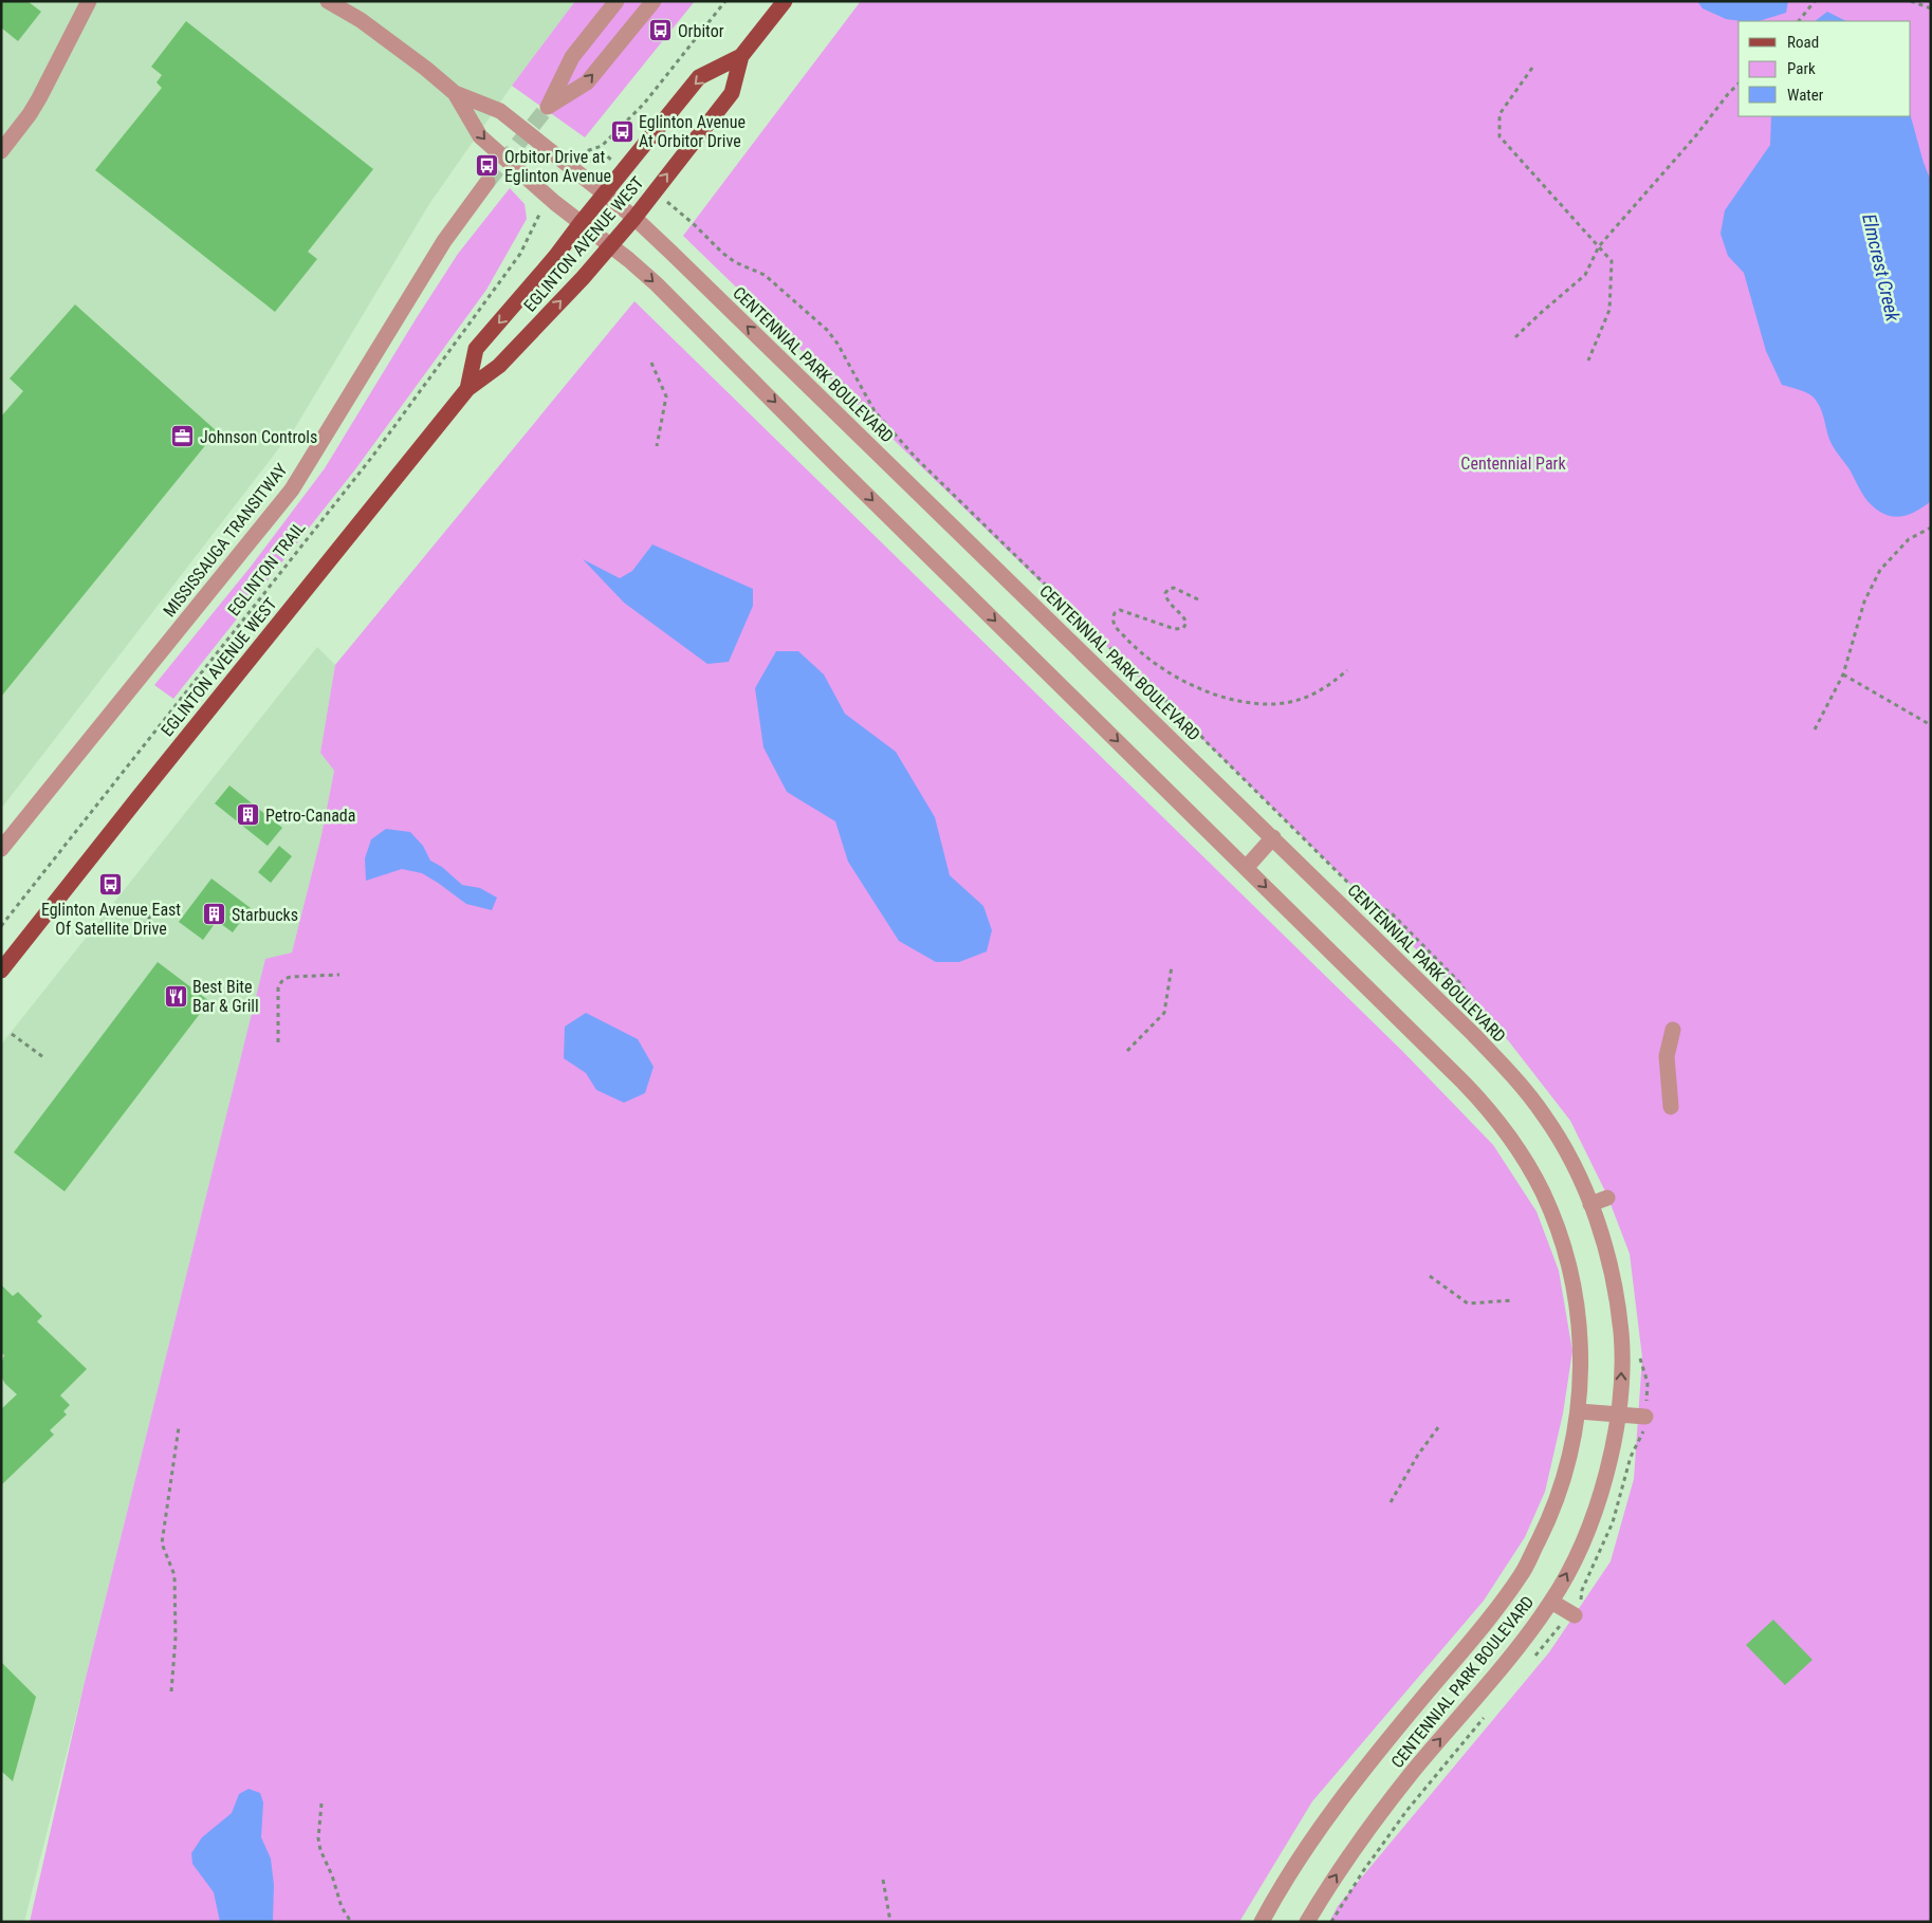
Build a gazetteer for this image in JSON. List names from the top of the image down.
{
  "streets": {
    "main road": ["EGLINTON AVENUE WEST"],
    "street": ["CENTENNIAL PARK BOULEVARD", "MISSISSAUGA TRANSITWAY"],
    "path": ["EGLINTON TRAIL"]
  },
  "crossings": [
    ["EGLINTON AVENUE WEST", "CENTENNIAL PARK BOULEVARD"]
  ],
  "water": ["Elmcrest Creek"],
  "parks": ["Centennial Park"],
  "places": {
    "bus stop": [
      "Orbitor",
      "Eglinton Avenue At Orbitor Drive",
      "Orbitor Drive at Eglinton Avenue",
      "Eglinton Avenue East Of Satellite Drive"
    ],
    "office": ["Johnson Controls"],
    "building": ["Petro-Canada", "Starbucks"],
    "restaurant": ["Best Bite Bar & Grill"]
  },
  "legend": ["Road", "Park", "Water"]
}
